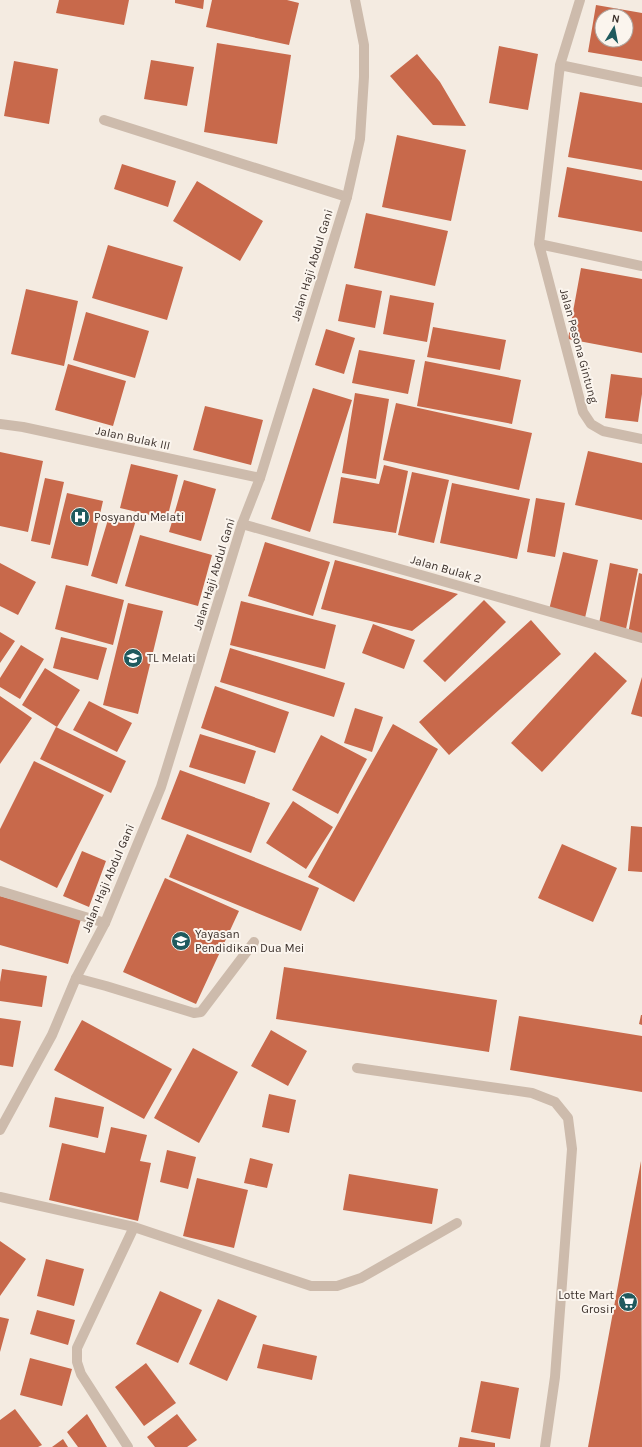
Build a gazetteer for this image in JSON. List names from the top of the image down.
{
  "streets": {
    "street": [
      "Jalan Haji Abdul Gani",
      "Jalan Pesona Gintung",
      "Jalan Bulak III",
      "Jalan Bulak 2"
    ]
  },
  "crossings": [
    ["Jalan Haji Abdul Gani", "Jalan Bulak III"],
    ["Jalan Haji Abdul Gani", "Jalan Bulak 2"]
  ],
  "places": {
    "hospital": ["Posyandu Melati"],
    "school or university": ["TL Melati", "Yayasan Pendidikan Dua Mei"],
    "supermarket": ["Lotte Mart Grosir"]
  },
  "north": "top"
}
